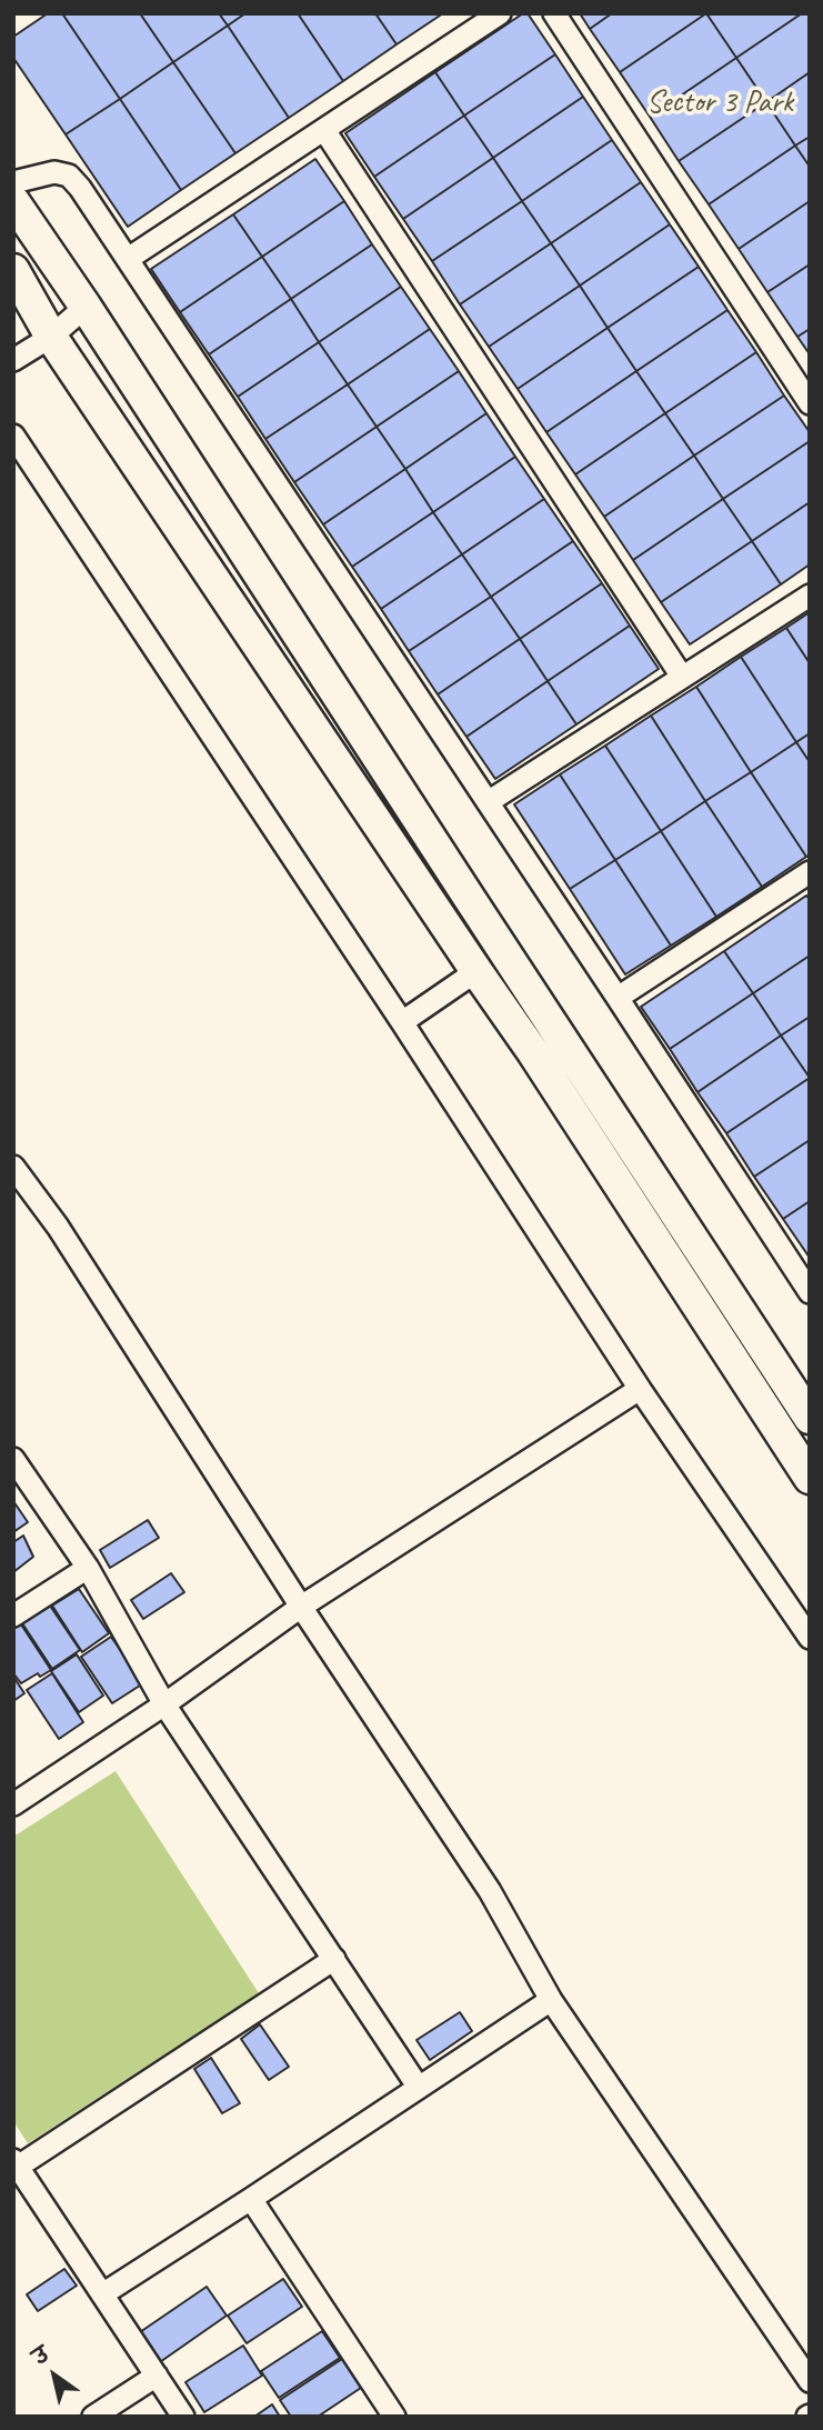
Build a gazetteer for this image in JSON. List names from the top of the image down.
{
  "parks": ["Sector 3 Park"],
  "north": "top left"
}
